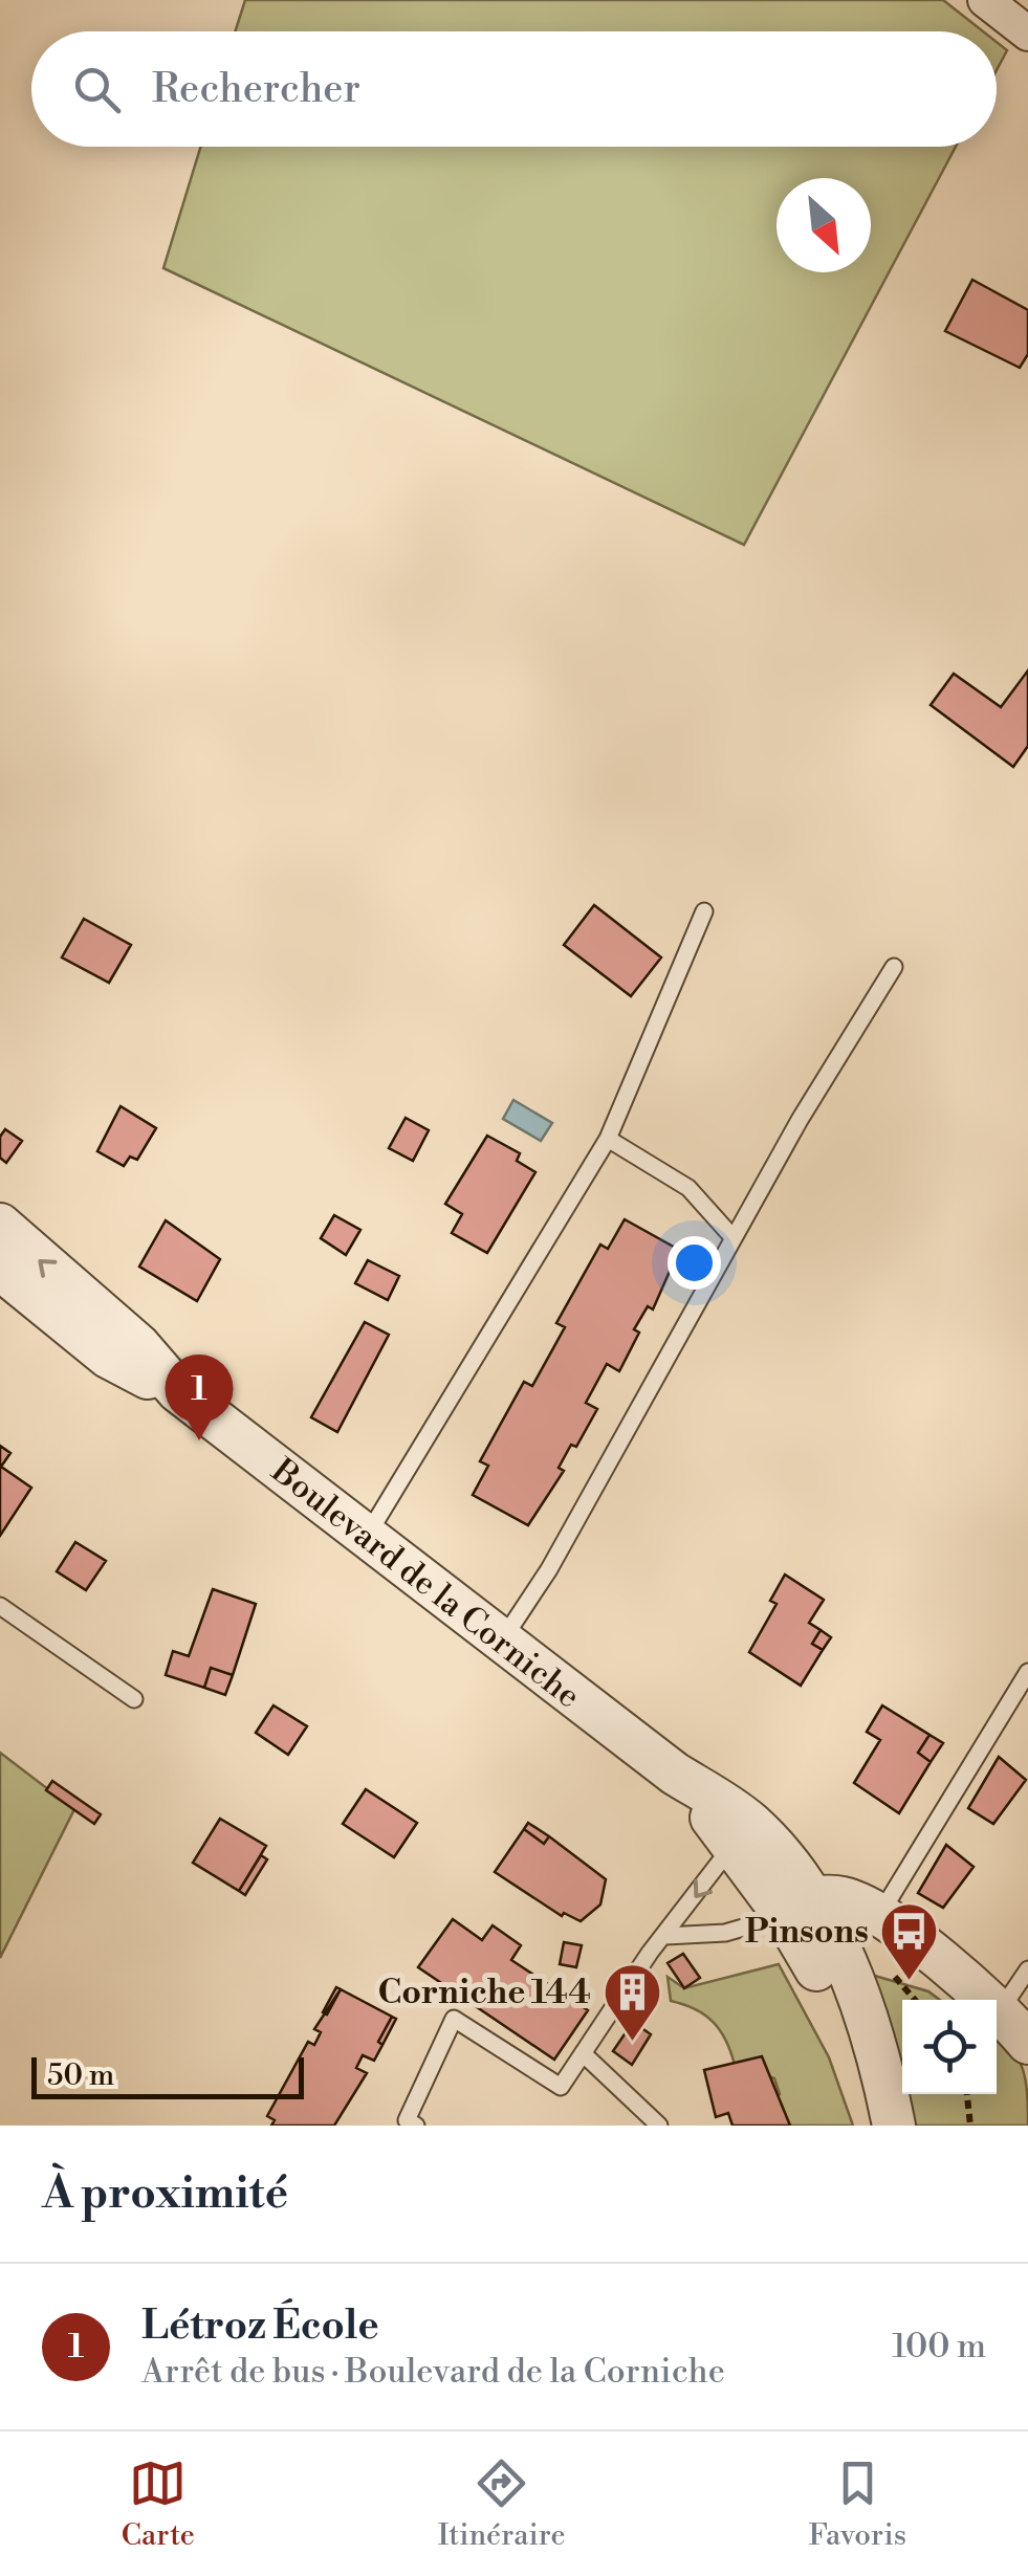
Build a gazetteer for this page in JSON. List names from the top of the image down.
{
  "streets": {
    "street": ["Boulevard de la Corniche"]
  },
  "places": {
    "bus stop": ["Pinsons"],
    "building": ["Corniche 144"]
  },
  "scale_bar": "50 m",
  "north": "bottom right",
  "page": {
    "search": "Rechercher",
    "pins": "1",
    "scale": "50 m",
    "heading": "À proximité",
    "list": [
      {
        "mark": "1",
        "name": "Létroz École",
        "note": "Arrêt de bus · Boulevard de la Corniche",
        "value": "100 m"
      }
    ],
    "nav": ["Carte", "Itinéraire", "Favoris"]
  }
}
